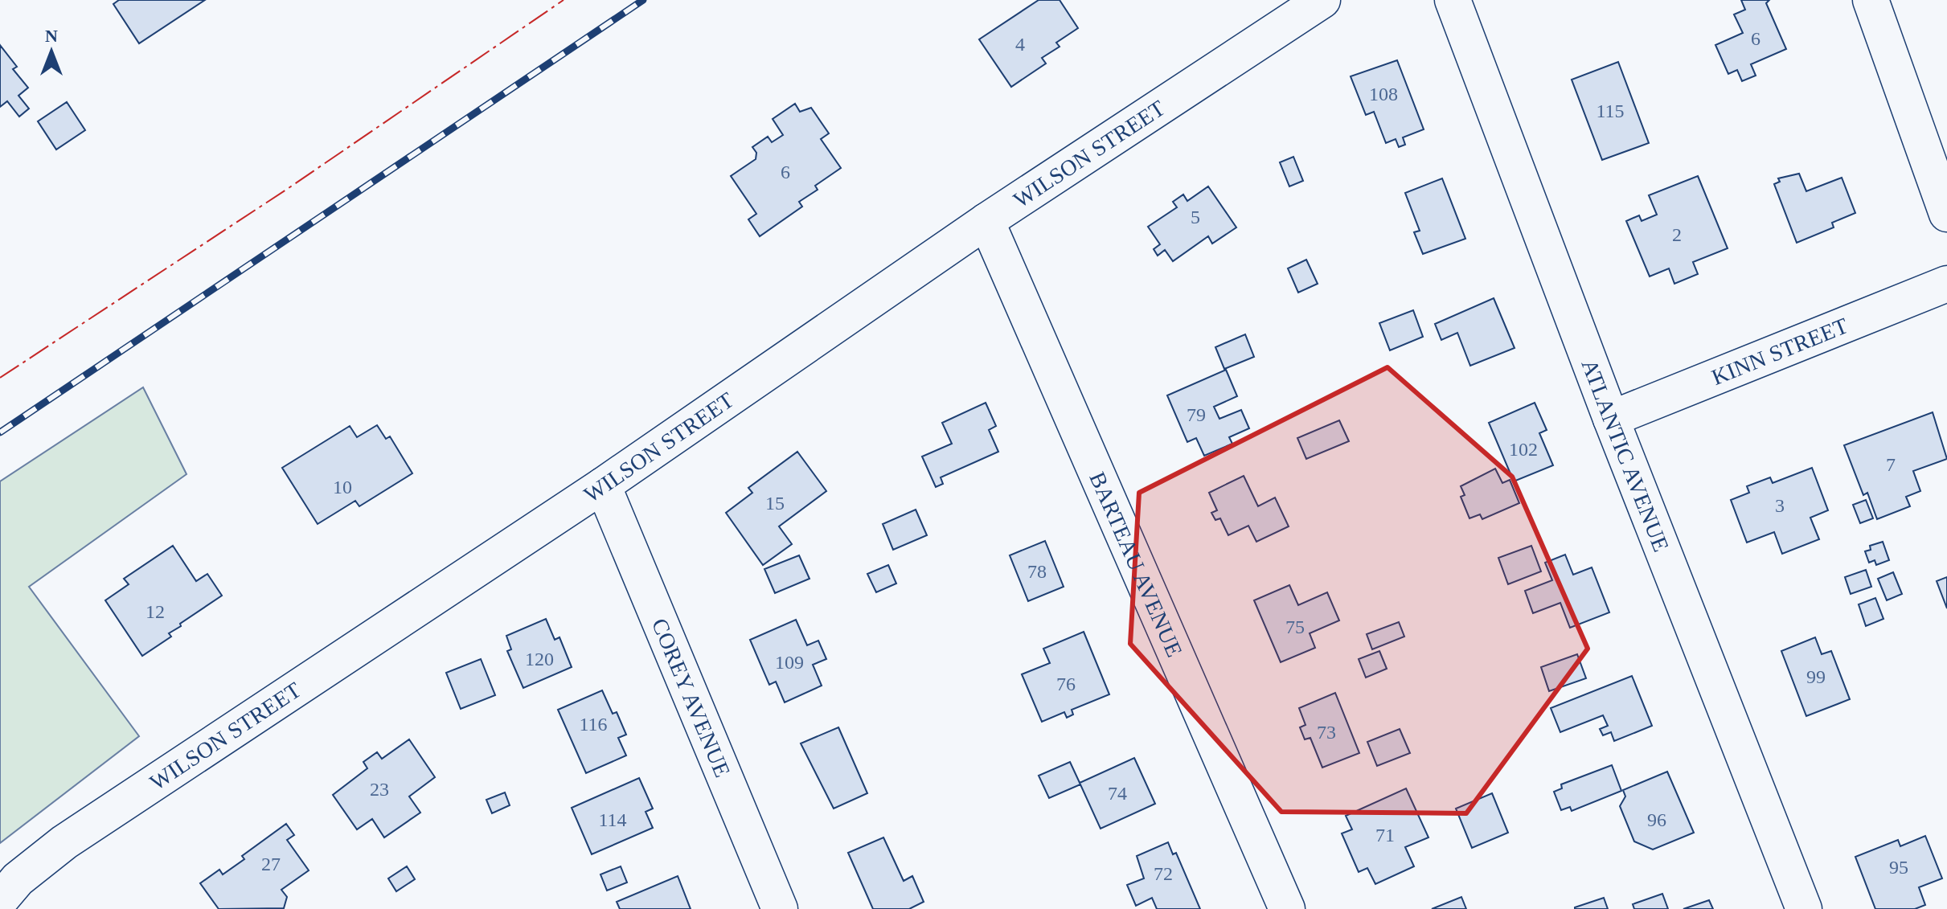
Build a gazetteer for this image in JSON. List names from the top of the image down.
{
  "streets": {
    "street": [
      "WILSON STREET",
      "KINN STREET",
      "ATLANTIC AVENUE",
      "BARTEAU AVENUE",
      "COREY AVENUE"
    ]
  },
  "crossings": [
    ["WILSON STREET", "BARTEAU AVENUE"],
    ["WILSON STREET", "COREY AVENUE"],
    ["KINN STREET", "ATLANTIC AVENUE"]
  ],
  "house_numbers": [
    "6",
    "4",
    "108",
    "115",
    "6",
    "5",
    "2",
    "79",
    "102",
    "7",
    "10",
    "15",
    "3",
    "78",
    "12",
    "75",
    "120",
    "109",
    "99",
    "76",
    "116",
    "73",
    "23",
    "74",
    "114",
    "96",
    "71",
    "27",
    "95",
    "72"
  ],
  "north": "top"
}
